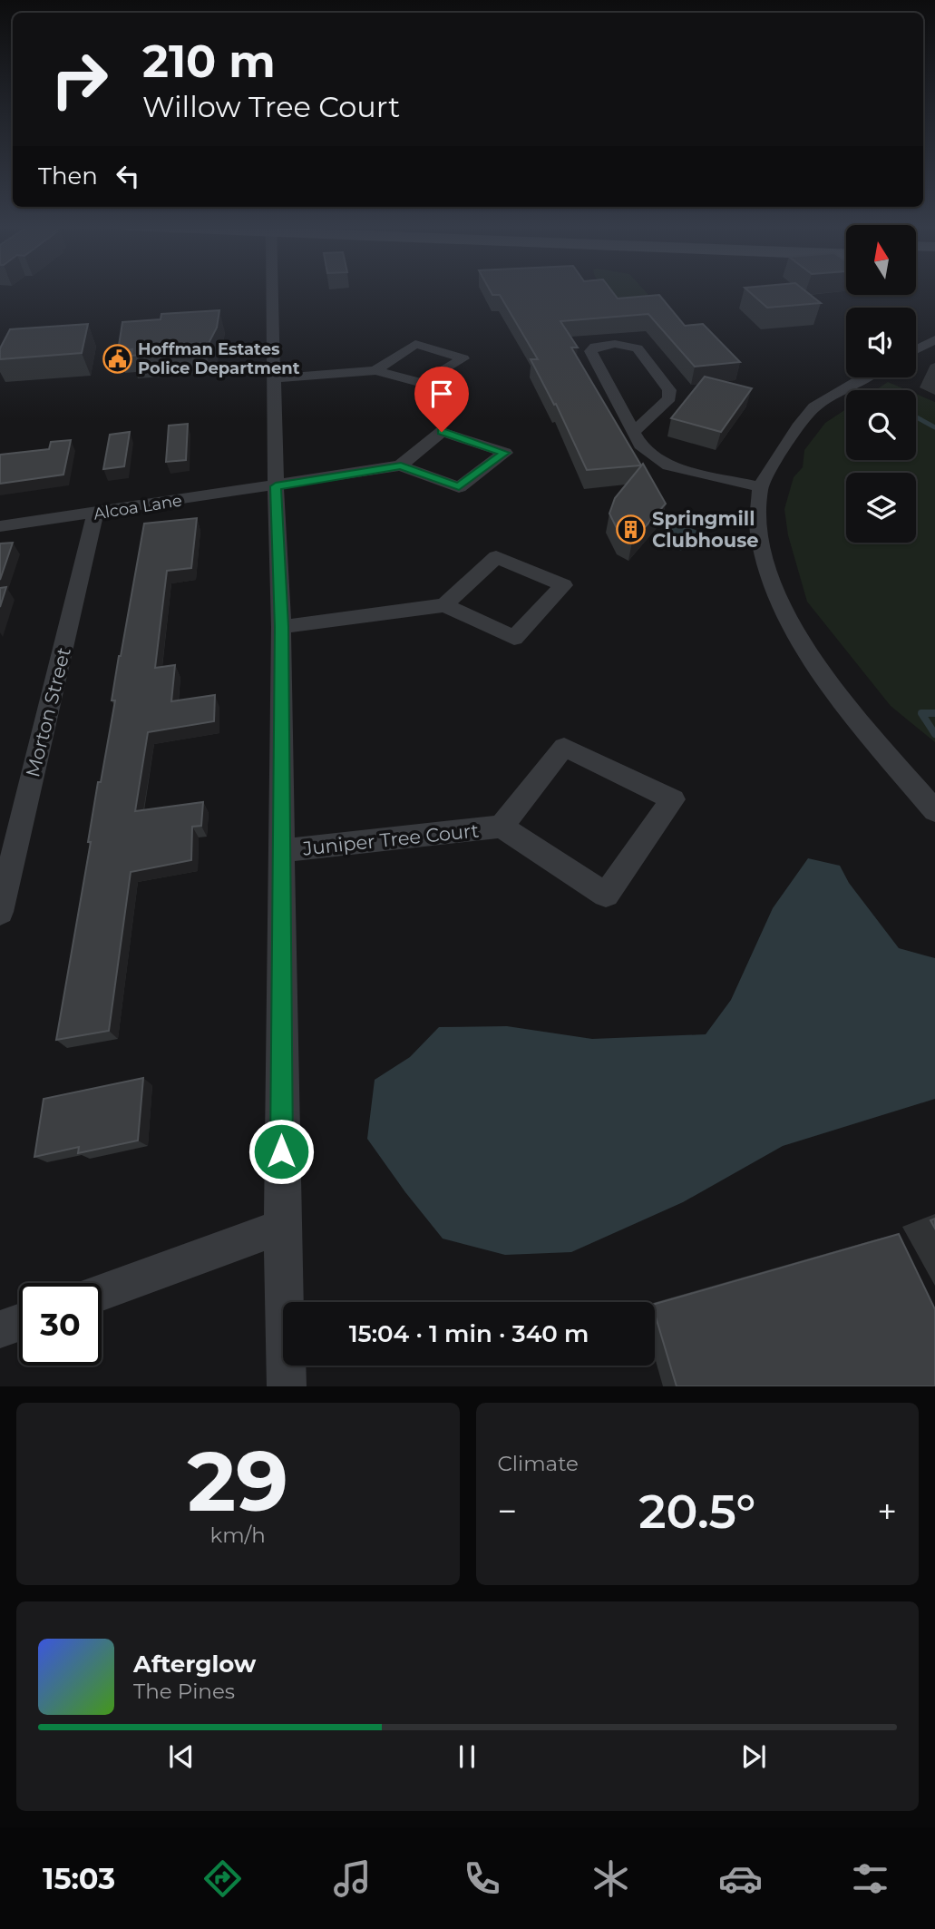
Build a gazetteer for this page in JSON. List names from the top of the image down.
{
  "streets": {
    "street": ["Alcoa Lane", "Morton Street", "Juniper Tree Court"]
  },
  "crossings": [
    ["Alcoa Lane", "Morton Street"]
  ],
  "places": {
    "public building": ["Hoffman Estates Police Department"],
    "building": ["Springmill Clubhouse"]
  },
  "north": "top",
  "page": {
    "turn": ["210 m", "Willow Tree Court"],
    "then": "Then",
    "limit": "30",
    "trip": "15:04 · 1 min · 340 m",
    "tile": [
      ["29", "km/h"],
      "Climate"
    ],
    "heat": ["−", "20.5°", "+"],
    "song": ["Afterglow", "The Pines"],
    "tabs": "15:03"
  }
}
